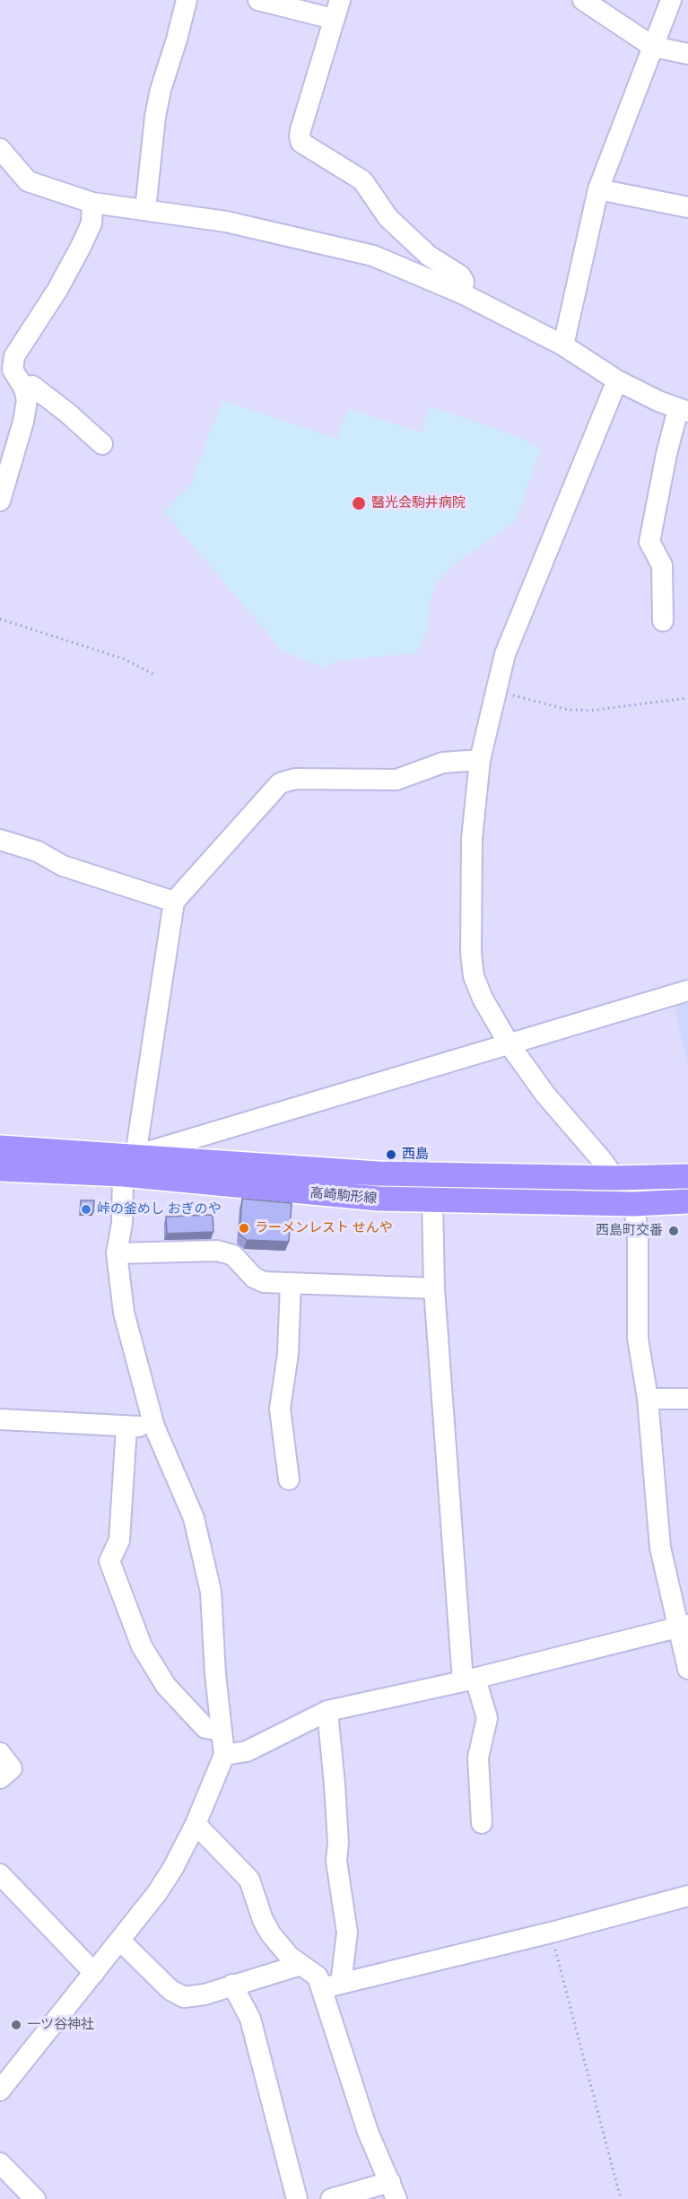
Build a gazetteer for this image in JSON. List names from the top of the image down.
{
  "streets": {
    "main road": ["高崎駒形線"]
  },
  "places": [
    "醫光会駒井病院",
    "西島",
    "峠の釜めし おぎのや",
    "ラーメンレスト せんや",
    "西島町交番",
    "一ツ谷神社"
  ]
}
